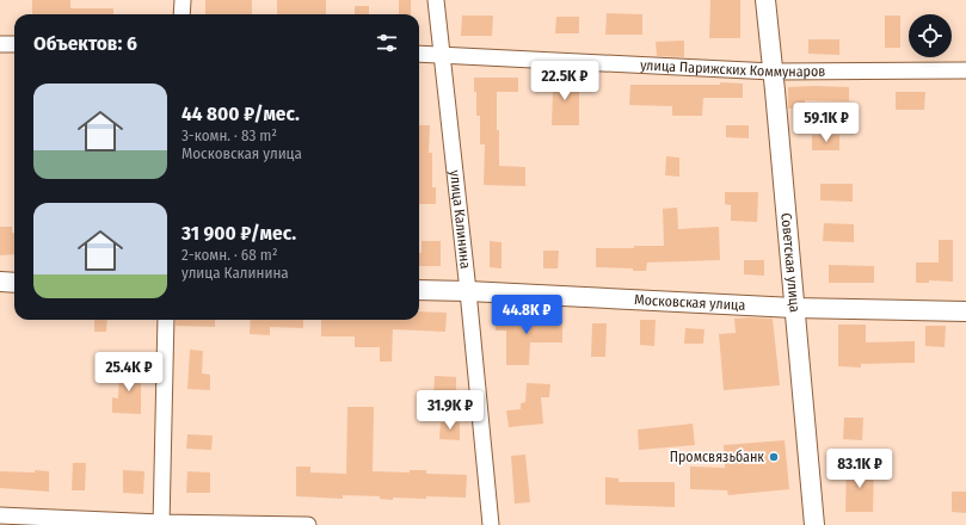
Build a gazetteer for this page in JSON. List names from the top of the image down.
{
  "streets": {
    "street": [
      "улица Парижских Коммунаров",
      "улица Калинина",
      "Советская улица",
      "Московская улица"
    ]
  },
  "crossings": [
    ["улица Парижских Коммунаров", "улица Калинина"],
    ["улица Парижских Коммунаров", "Советская улица"],
    ["улица Калинина", "Московская улица"],
    ["Советская улица", "Московская улица"]
  ],
  "places": ["Промсвязьбанк"],
  "page": {
    "heading": "Объектов: 6",
    "price": [
      "22.5K ₽",
      "59.1K ₽",
      "44.8K ₽",
      "25.4K ₽",
      "31.9K ₽",
      "83.1K ₽"
    ],
    "list": [
      {
        "name": "44 800 ₽/мес.",
        "note": "3-комн. · 83 m² · Московская улица"
      },
      {
        "name": "31 900 ₽/мес.",
        "note": "2-комн. · 68 m² · улица Калинина"
      }
    ]
  }
}
